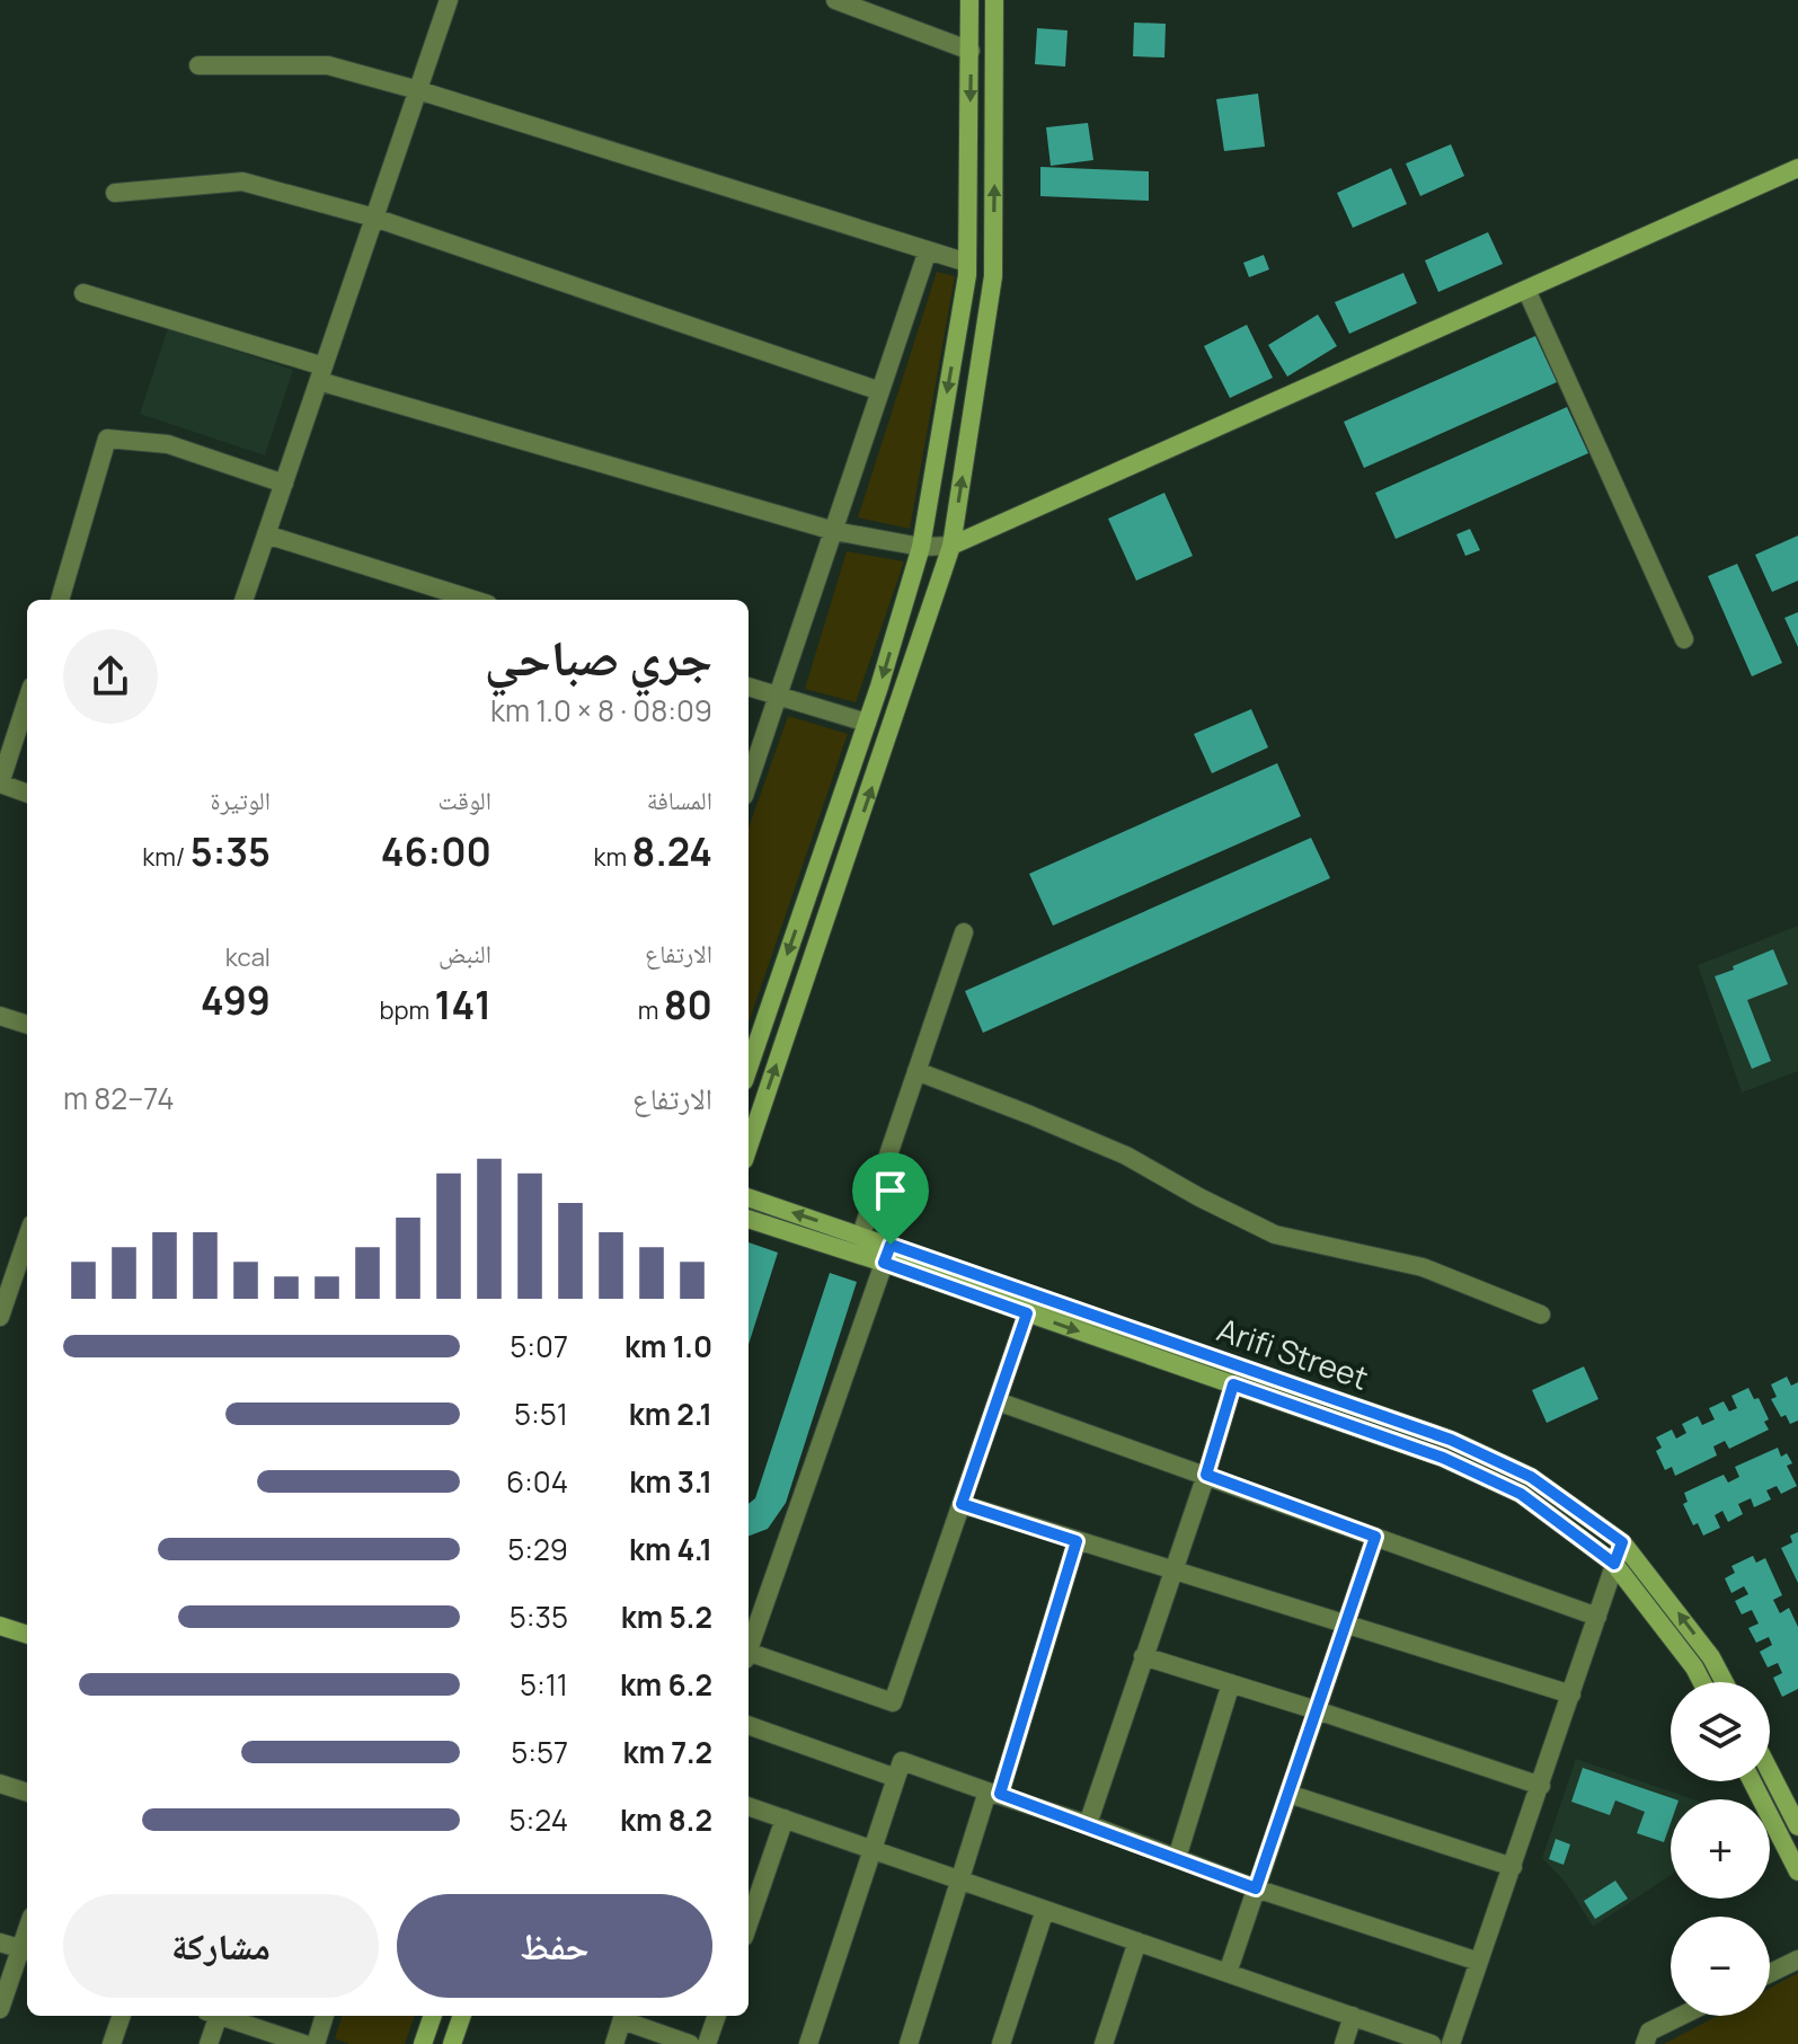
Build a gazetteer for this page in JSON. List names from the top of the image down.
{
  "streets": {
    "street": ["Arifi Street"]
  },
  "page": {
    "heading": ["جري صباحي", "08:09 · 8 × 1.0 km"],
    "stats": [
      ["المسافة", "8.24 km"],
      ["الوقت", "46:00"],
      ["الوتيرة", "5:35 /km"],
      ["الارتفاع", "80 m"],
      ["النبض", "141 bpm"],
      ["kcal", "499"]
    ],
    "chart": ["الارتفاع", "74–82 m"],
    "list": [
      {
        "name": "1.0 km",
        "note": "5:07"
      },
      {
        "name": "2.1 km",
        "note": "5:51"
      },
      {
        "name": "3.1 km",
        "note": "6:04"
      },
      {
        "name": "4.1 km",
        "note": "5:29"
      },
      {
        "name": "5.2 km",
        "note": "5:35"
      },
      {
        "name": "6.2 km",
        "note": "5:11"
      },
      {
        "name": "7.2 km",
        "note": "5:57"
      },
      {
        "name": "8.2 km",
        "note": "5:24"
      }
    ],
    "map_buttons": ["+", "−"],
    "buttons": ["حفظ", "مشاركة"]
  }
}
